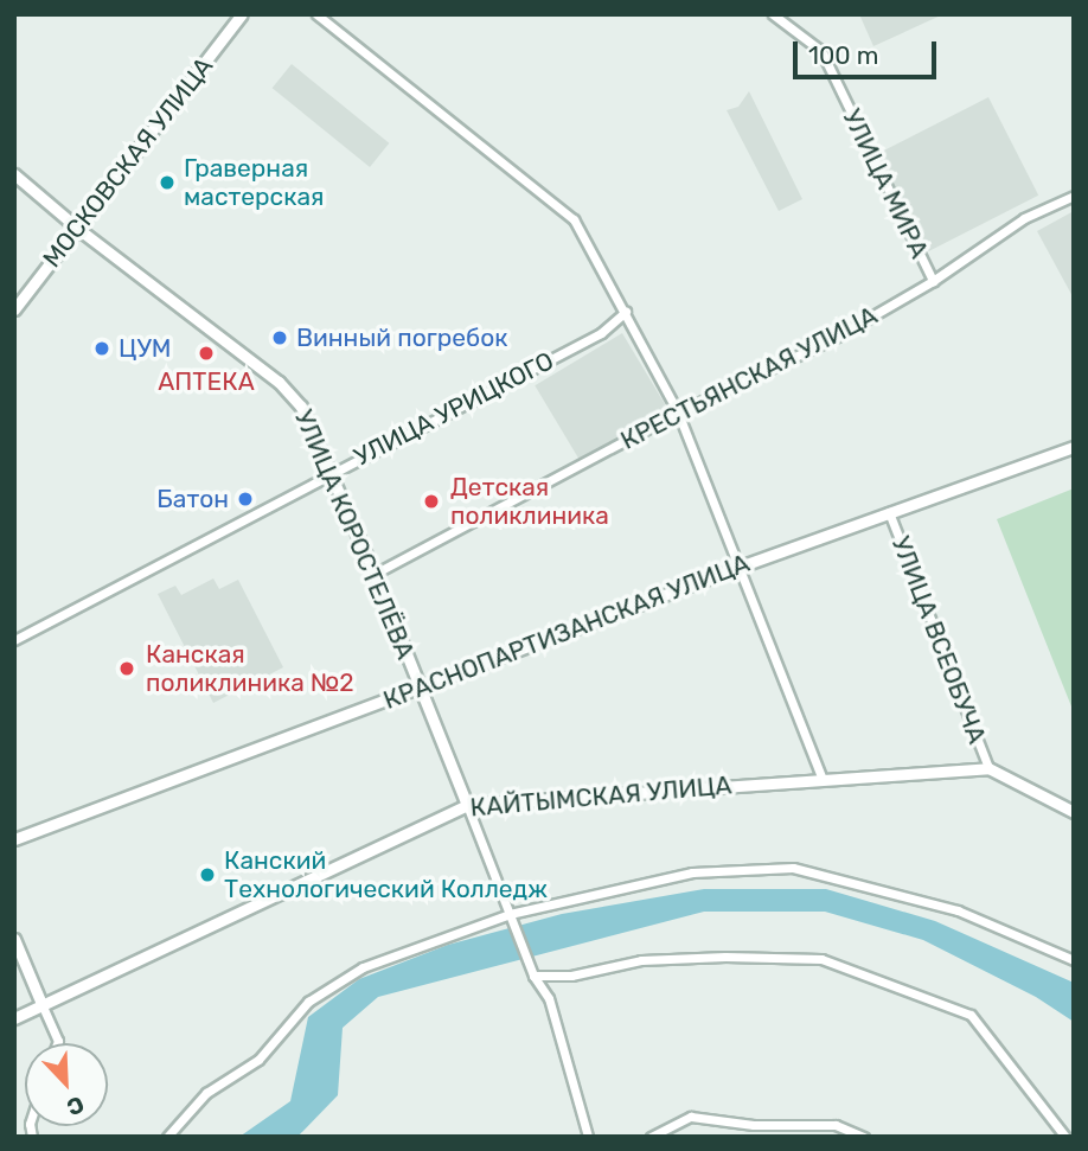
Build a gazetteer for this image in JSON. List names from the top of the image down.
{
  "streets": {
    "street": [
      "МОСКОВСКАЯ УЛИЦА",
      "УЛИЦА МИРА",
      "КРЕСТЬЯНСКАЯ УЛИЦА",
      "УЛИЦА УРИЦКОГО",
      "УЛИЦА КОРОСТЕЛЁВА",
      "КРАСНОПАРТИЗАНСКАЯ УЛИЦА",
      "УЛИЦА ВСЕОБУЧА",
      "КАЙТЫМСКАЯ УЛИЦА"
    ]
  },
  "crossings": [
    ["МОСКОВСКАЯ УЛИЦА", "УЛИЦА КОРОСТЕЛЁВА"],
    ["УЛИЦА МИРА", "КРЕСТЬЯНСКАЯ УЛИЦА"],
    ["КРЕСТЬЯНСКАЯ УЛИЦА", "УЛИЦА КОРОСТЕЛЁВА"],
    ["УЛИЦА УРИЦКОГО", "УЛИЦА КОРОСТЕЛЁВА"],
    ["УЛИЦА КОРОСТЕЛЁВА", "КРАСНОПАРТИЗАНСКАЯ УЛИЦА"],
    ["УЛИЦА КОРОСТЕЛЁВА", "КАЙТЫМСКАЯ УЛИЦА"],
    ["КРАСНОПАРТИЗАНСКАЯ УЛИЦА", "УЛИЦА ВСЕОБУЧА"],
    ["УЛИЦА ВСЕОБУЧА", "КАЙТЫМСКАЯ УЛИЦА"]
  ],
  "places": [
    "Граверная мастерская",
    "Винный погребок",
    "ЦУМ",
    "АПТЕКА",
    "Батон",
    "Детская поликлиника",
    "Канская поликлиника №2",
    "Канский Технологический Колледж"
  ],
  "scale_bar": "100 m",
  "north": "bottom right"
}
